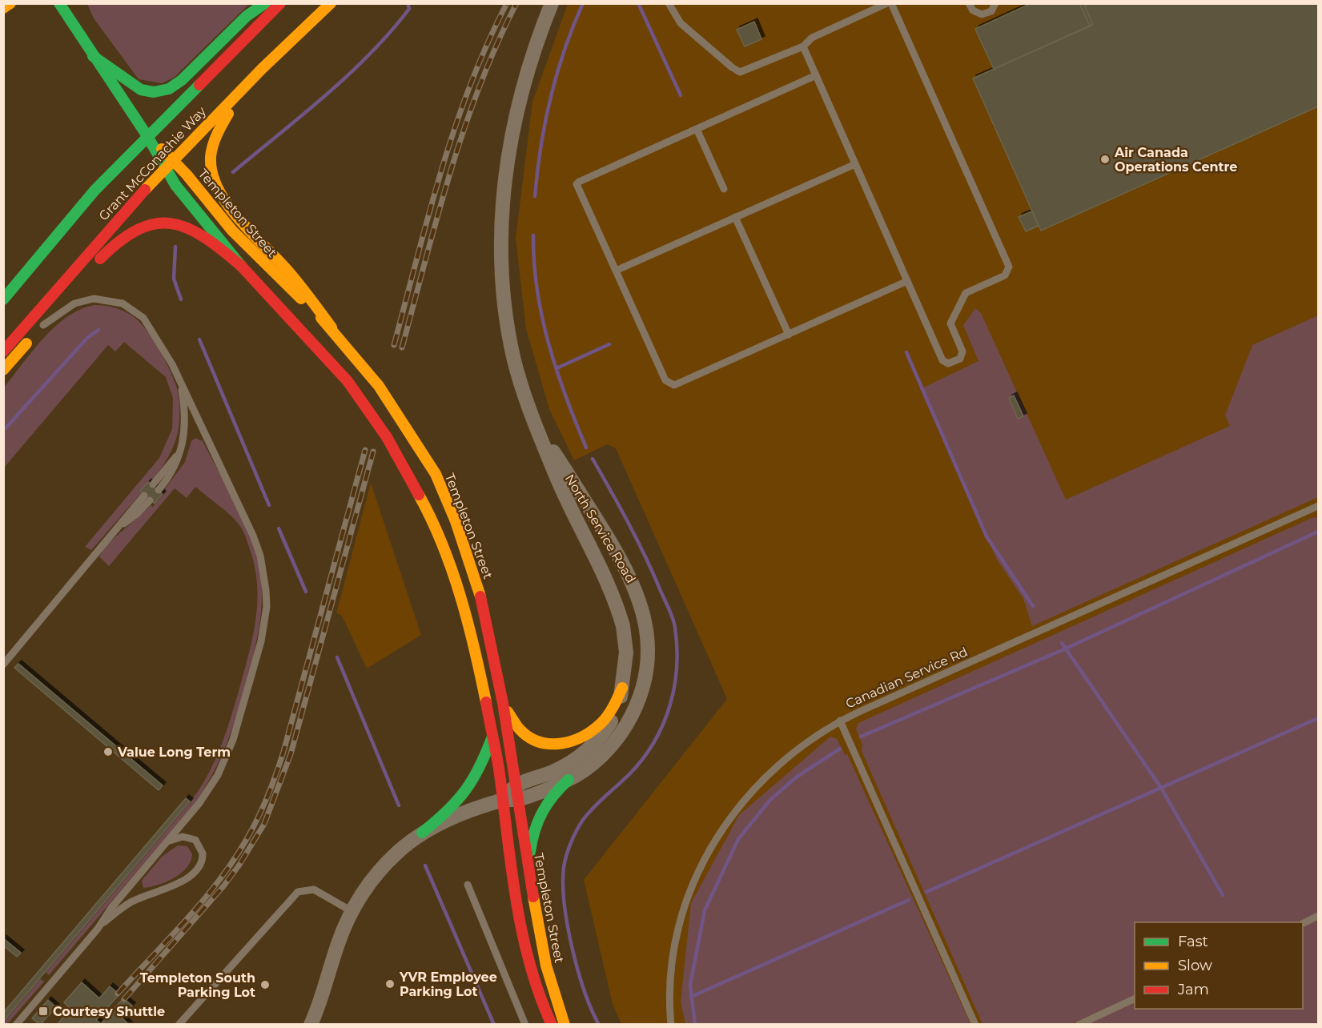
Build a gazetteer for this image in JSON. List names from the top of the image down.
{
  "streets": {
    "street": ["Grant McConachie Way", "Templeton Street", "North Service Road"],
    "lane": ["Canadian Service Rd"]
  },
  "crossings": [
    ["Grant McConachie Way", "Templeton Street"],
    ["Templeton Street", "North Service Road"]
  ],
  "places": {
    "other": [
      "Air Canada Operations Centre",
      "Value Long Term",
      "YVR Employee Parking Lot",
      "Templeton South Parking Lot"
    ],
    "transit": ["Courtesy Shuttle"]
  },
  "legend": ["Fast", "Slow", "Jam"]
}
